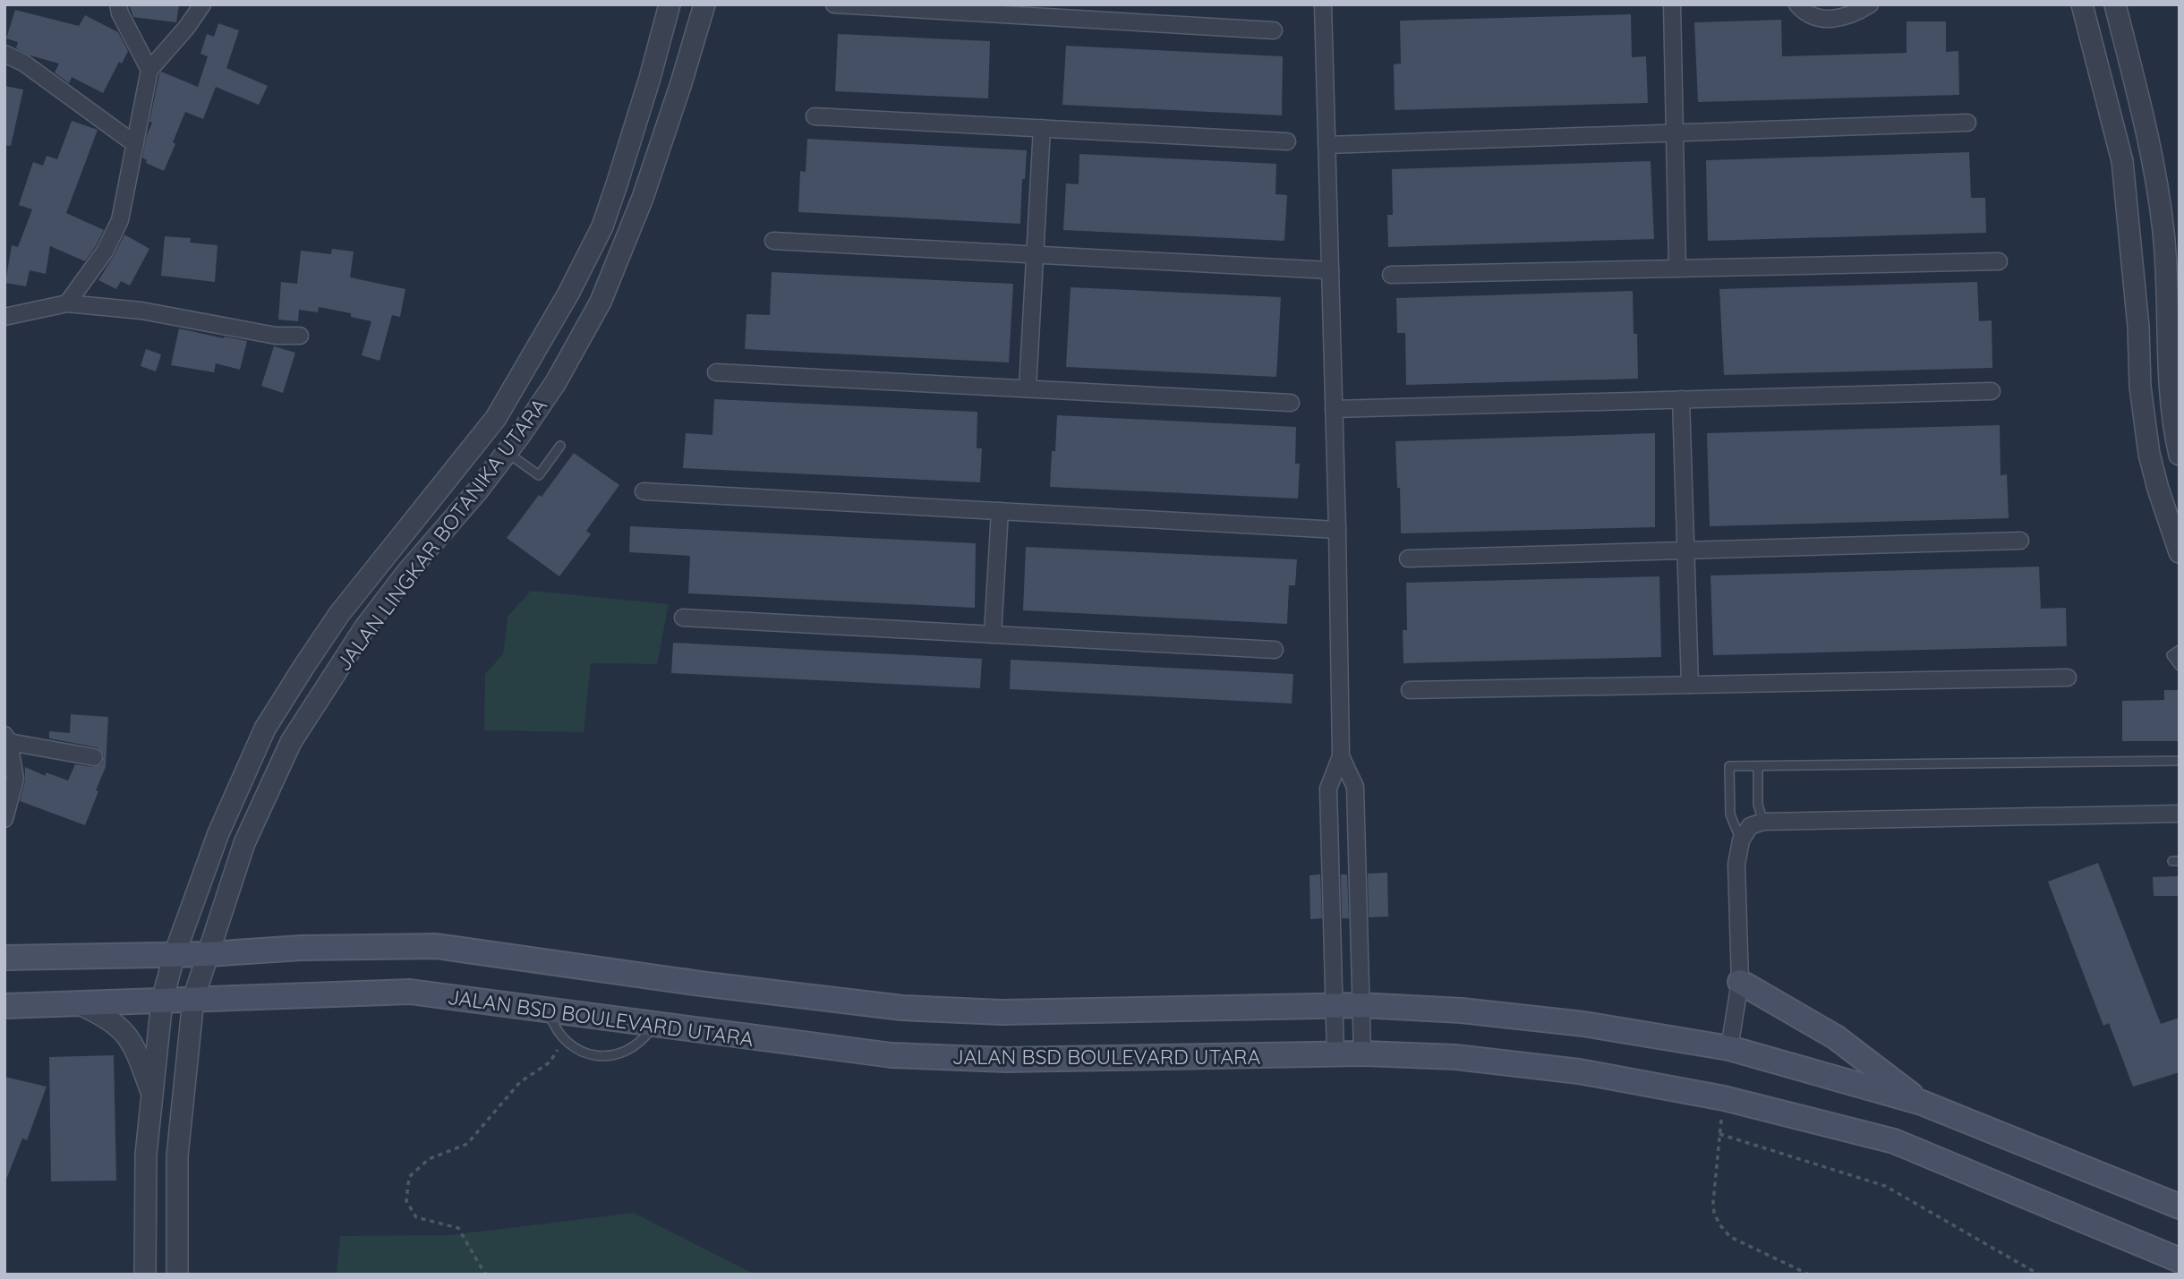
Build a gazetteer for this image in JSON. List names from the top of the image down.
{
  "streets": {
    "main road": ["JALAN BSD BOULEVARD UTARA"],
    "street": ["JALAN LINGKAR BOTANIKA UTARA"]
  },
  "crossings": [
    ["JALAN LINGKAR BOTANIKA UTARA", "JALAN BSD BOULEVARD UTARA"]
  ]
}
